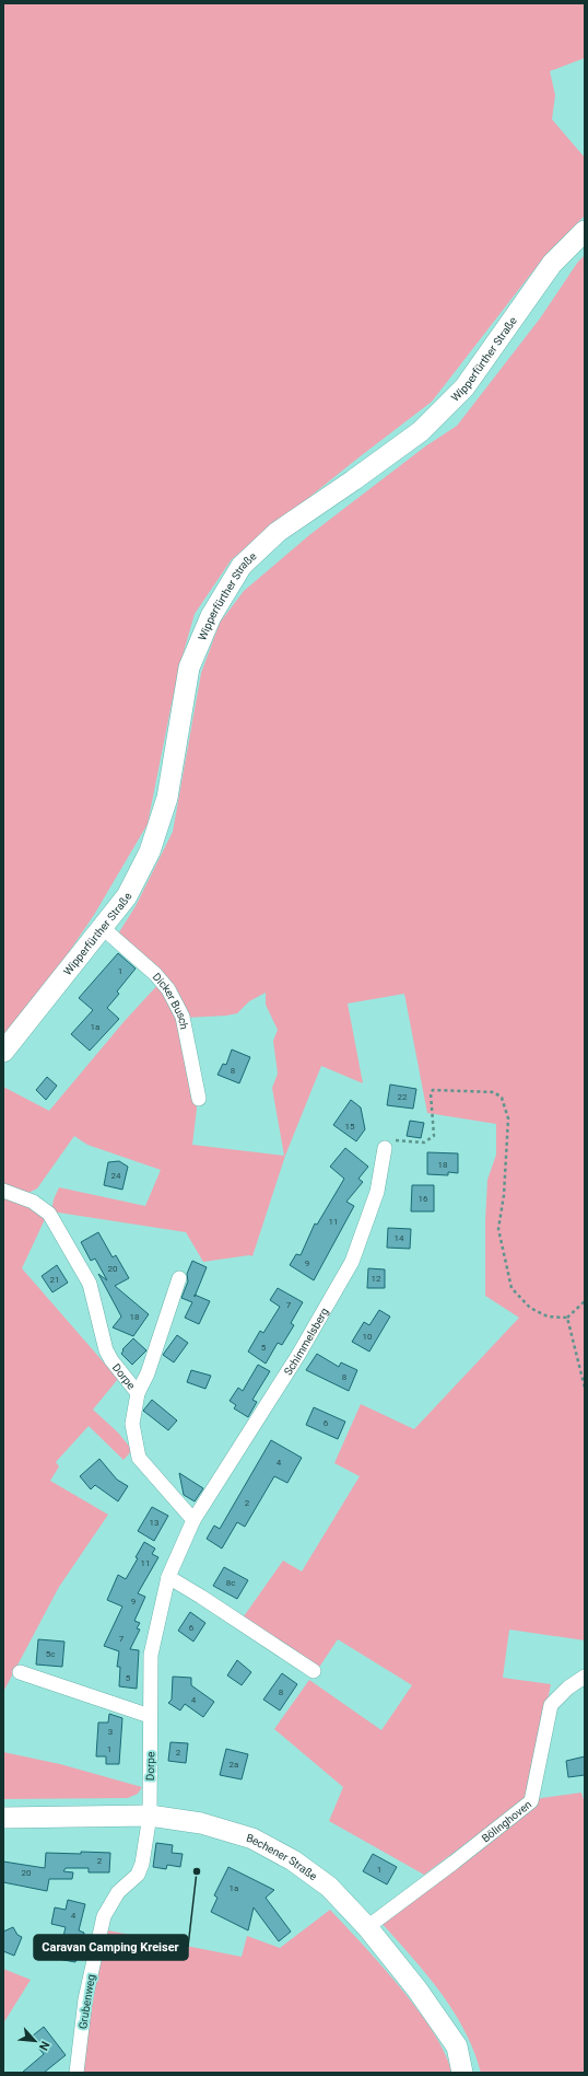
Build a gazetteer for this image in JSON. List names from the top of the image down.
{
  "streets": {
    "main road": ["Wipperfürther Straße", "Bechener Straße"],
    "street": [
      "Dicker Busch",
      "Schimmelsberg",
      "Dorpe",
      "Bölinghoven",
      "Grubenweg"
    ]
  },
  "crossings": [
    ["Wipperfürther Straße", "Dicker Busch"],
    ["Schimmelsberg", "Dorpe"],
    ["Dorpe", "Bechener Straße"],
    ["Dorpe", "Grubenweg"],
    ["Bölinghoven", "Bechener Straße"],
    ["Bechener Straße", "Grubenweg"]
  ],
  "places": ["Caravan Camping Kreiser"],
  "house_numbers": [
    "1",
    "1a",
    "8",
    "22",
    "15",
    "18",
    "24",
    "16",
    "11",
    "14",
    "9",
    "20",
    "12",
    "21",
    "7",
    "18",
    "10",
    "5",
    "8",
    "6",
    "4",
    "2",
    "13",
    "11",
    "8c",
    "9",
    "6",
    "7",
    "5c",
    "5",
    "8",
    "4",
    "3",
    "1",
    "2",
    "2a",
    "2",
    "1",
    "20",
    "1a",
    "4"
  ],
  "north": "bottom right"
}
